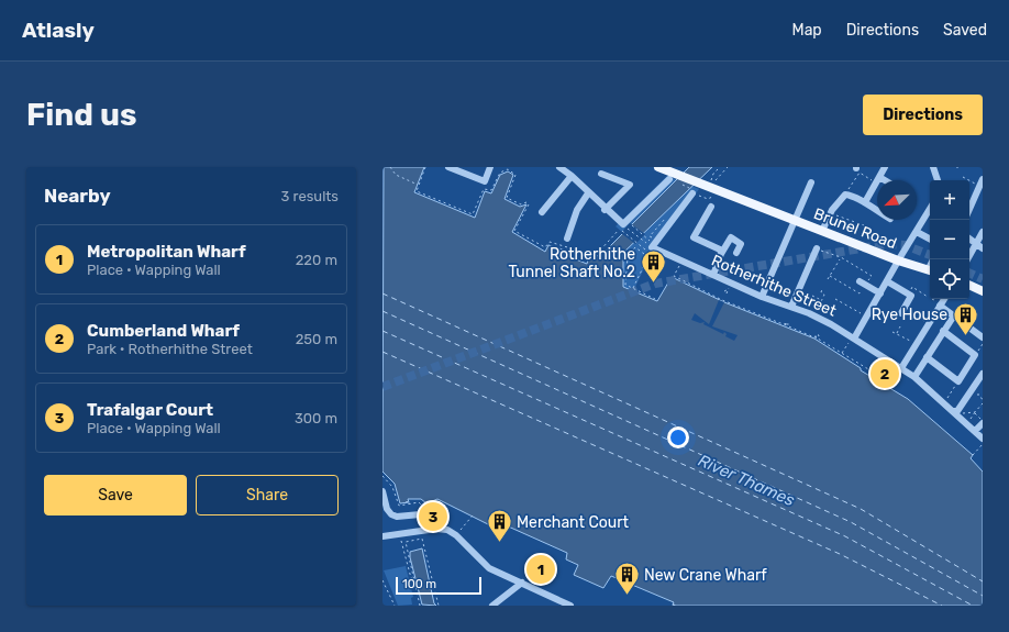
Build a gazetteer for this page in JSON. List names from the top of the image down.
{
  "streets": {
    "main road": ["Brunel Road"],
    "street": ["Rotherhithe Street"]
  },
  "crossings": [
    ["Brunel Road", "Rotherhithe Street"]
  ],
  "water": ["River Thames"],
  "places": {
    "building": [
      "Rotherhithe Tunnel Shaft No.2",
      "Rye House",
      "Merchant Court",
      "New Crane Wharf"
    ]
  },
  "scale_bar": "100 m",
  "north": "bottom left",
  "page": {
    "header": "Atlasly",
    "nav": ["Map", "Directions", "Saved"],
    "buttons": [
      "Directions",
      ["Save", "Share"]
    ],
    "title": "Find us",
    "heading": ["Nearby", "3 results"],
    "map_buttons": ["+", "−"],
    "list": [
      {
        "mark": "1",
        "name": "Metropolitan Wharf",
        "note": "Place · Wapping Wall",
        "value": "220 m"
      },
      {
        "mark": "2",
        "name": "Cumberland Wharf",
        "note": "Park · Rotherhithe Street",
        "value": "250 m"
      },
      {
        "mark": "3",
        "name": "Trafalgar Court",
        "note": "Place · Wapping Wall",
        "value": "300 m"
      }
    ],
    "pins": ["2", "3", "1"],
    "scale": "100 m"
  }
}
